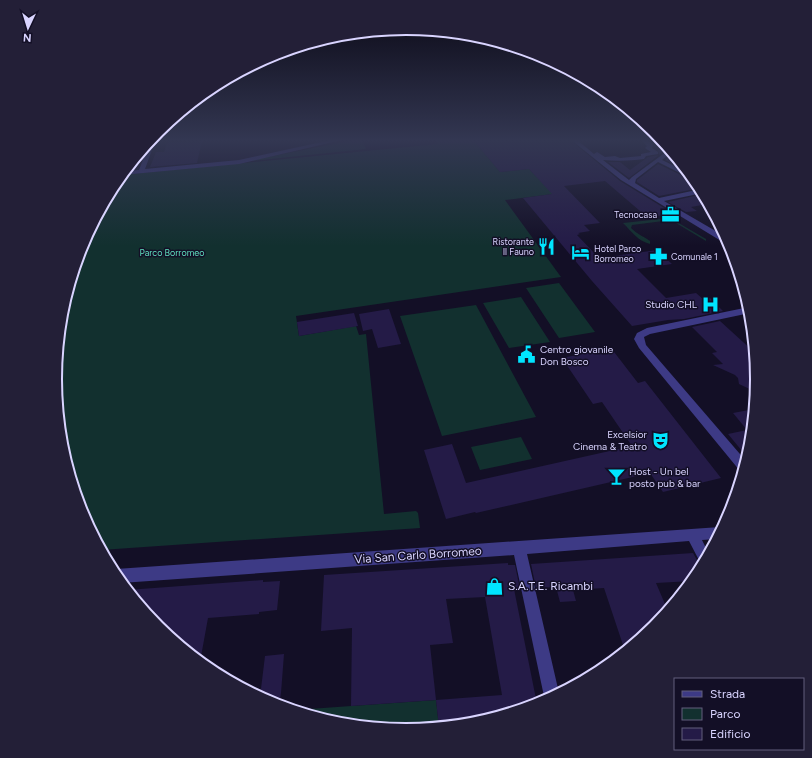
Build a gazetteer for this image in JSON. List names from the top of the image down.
{
  "streets": {
    "street": ["Via San Carlo Borromeo"]
  },
  "parks": ["Parco Borromeo"],
  "places": {
    "office": ["Tecnocasa"],
    "restaurant": ["Ristorante Il Fauno"],
    "hotel": ["Hotel Parco Borromeo"],
    "pharmacy": ["Comunale 1"],
    "hospital": ["Studio CHL"],
    "public building": ["Centro giovanile Don Bosco"],
    "theatre": ["Excelsior Cinema & Teatro"],
    "bar": ["Host - Un bel posto pub & bar"],
    "shop": ["S.A.T.E. Ricambi"]
  },
  "legend": ["Strada", "Parco", "Edificio"],
  "north": "bottom"
}
